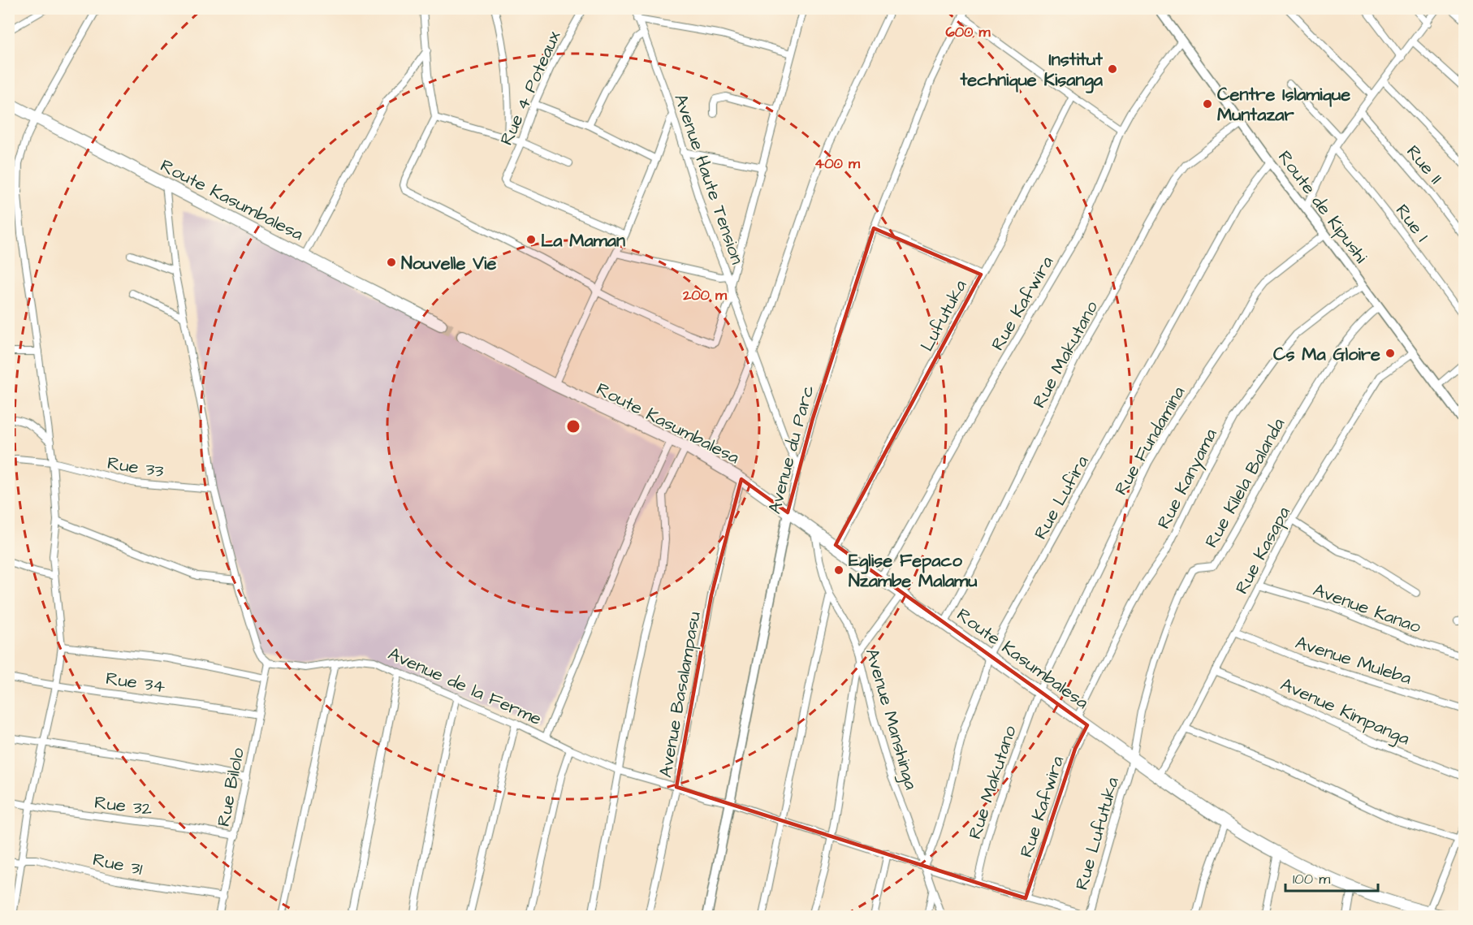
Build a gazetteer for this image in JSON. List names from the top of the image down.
{
  "streets": {
    "highway": ["Route Kasumbalesa"],
    "main road": ["Route de Kipushi", "Avenue du Parc"],
    "street": [
      "Rue 4 Poteaux",
      "Rue II",
      "Avenue Haute Tension",
      "Rue I",
      "Rue Kafwira",
      "Lufutuka",
      "Rue Makutano",
      "Rue Fundamina",
      "Rue 33",
      "Rue Kanyama",
      "Rue Kilela Balanda",
      "Rue Lufira",
      "Rue Kasapa",
      "Avenue Kanao",
      "Avenue Muleba",
      "Rue 34",
      "Avenue de la Ferme",
      "Avenue Basalampasu",
      "Avenue Kimpanga",
      "Avenue Manshinga",
      "Rue Bilolo",
      "Rue 32",
      "Rue Lufutuka",
      "Rue 31"
    ]
  },
  "crossings": [
    ["Avenue Haute Tension", "Avenue du Parc"],
    ["Route Kasumbalesa", "Rue Kafwira"],
    ["Route Kasumbalesa", "Lufutuka"],
    ["Route Kasumbalesa", "Rue Makutano"],
    ["Route Kasumbalesa", "Rue Fundamina"],
    ["Route Kasumbalesa", "Avenue du Parc"],
    ["Route Kasumbalesa", "Rue Kanyama"],
    ["Route Kasumbalesa", "Rue Kilela Balanda"],
    ["Route Kasumbalesa", "Rue Lufira"],
    ["Route Kasumbalesa", "Rue Kasapa"],
    ["Route Kasumbalesa", "Avenue Basalampasu"],
    ["Route Kasumbalesa", "Avenue Manshinga"],
    ["Route Kasumbalesa", "Rue Lufutuka"],
    ["Route de Kipushi", "Rue Kafwira"],
    ["Route de Kipushi", "Rue Makutano"],
    ["Route de Kipushi", "Rue Fundamina"],
    ["Route de Kipushi", "Rue Kanyama"],
    ["Route de Kipushi", "Rue Kilela Balanda"],
    ["Route de Kipushi", "Rue Lufira"],
    ["Route de Kipushi", "Rue Kasapa"],
    ["Rue Kafwira", "Avenue de la Ferme"],
    ["Rue Makutano", "Rue Fundamina"],
    ["Rue Makutano", "Avenue de la Ferme"],
    ["Avenue du Parc", "Avenue de la Ferme"],
    ["Rue Kilela Balanda", "Rue Lufutuka"],
    ["Rue Lufira", "Avenue de la Ferme"],
    ["Rue Lufira", "Avenue Manshinga"],
    ["Rue Kasapa", "Avenue Kanao"],
    ["Rue Kasapa", "Avenue Muleba"],
    ["Rue Kasapa", "Avenue Kimpanga"],
    ["Rue 34", "Rue Bilolo"],
    ["Avenue de la Ferme", "Avenue Basalampasu"],
    ["Avenue de la Ferme", "Avenue Manshinga"],
    ["Avenue de la Ferme", "Rue Bilolo"],
    ["Avenue de la Ferme", "Rue Lufutuka"],
    ["Rue Bilolo", "Rue 32"],
    ["Rue Bilolo", "Rue 31"]
  ],
  "places": [
    "Institut technique Kisanga",
    "Centre Islamique Muntazar",
    "La Maman",
    "Nouvelle Vie",
    "Cs Ma Gloire",
    "Eglise Fepaco Nzambe Malamu"
  ],
  "scale_bar": "100 m",
  "rings": ["600 m", "400 m", "200 m"]
}
